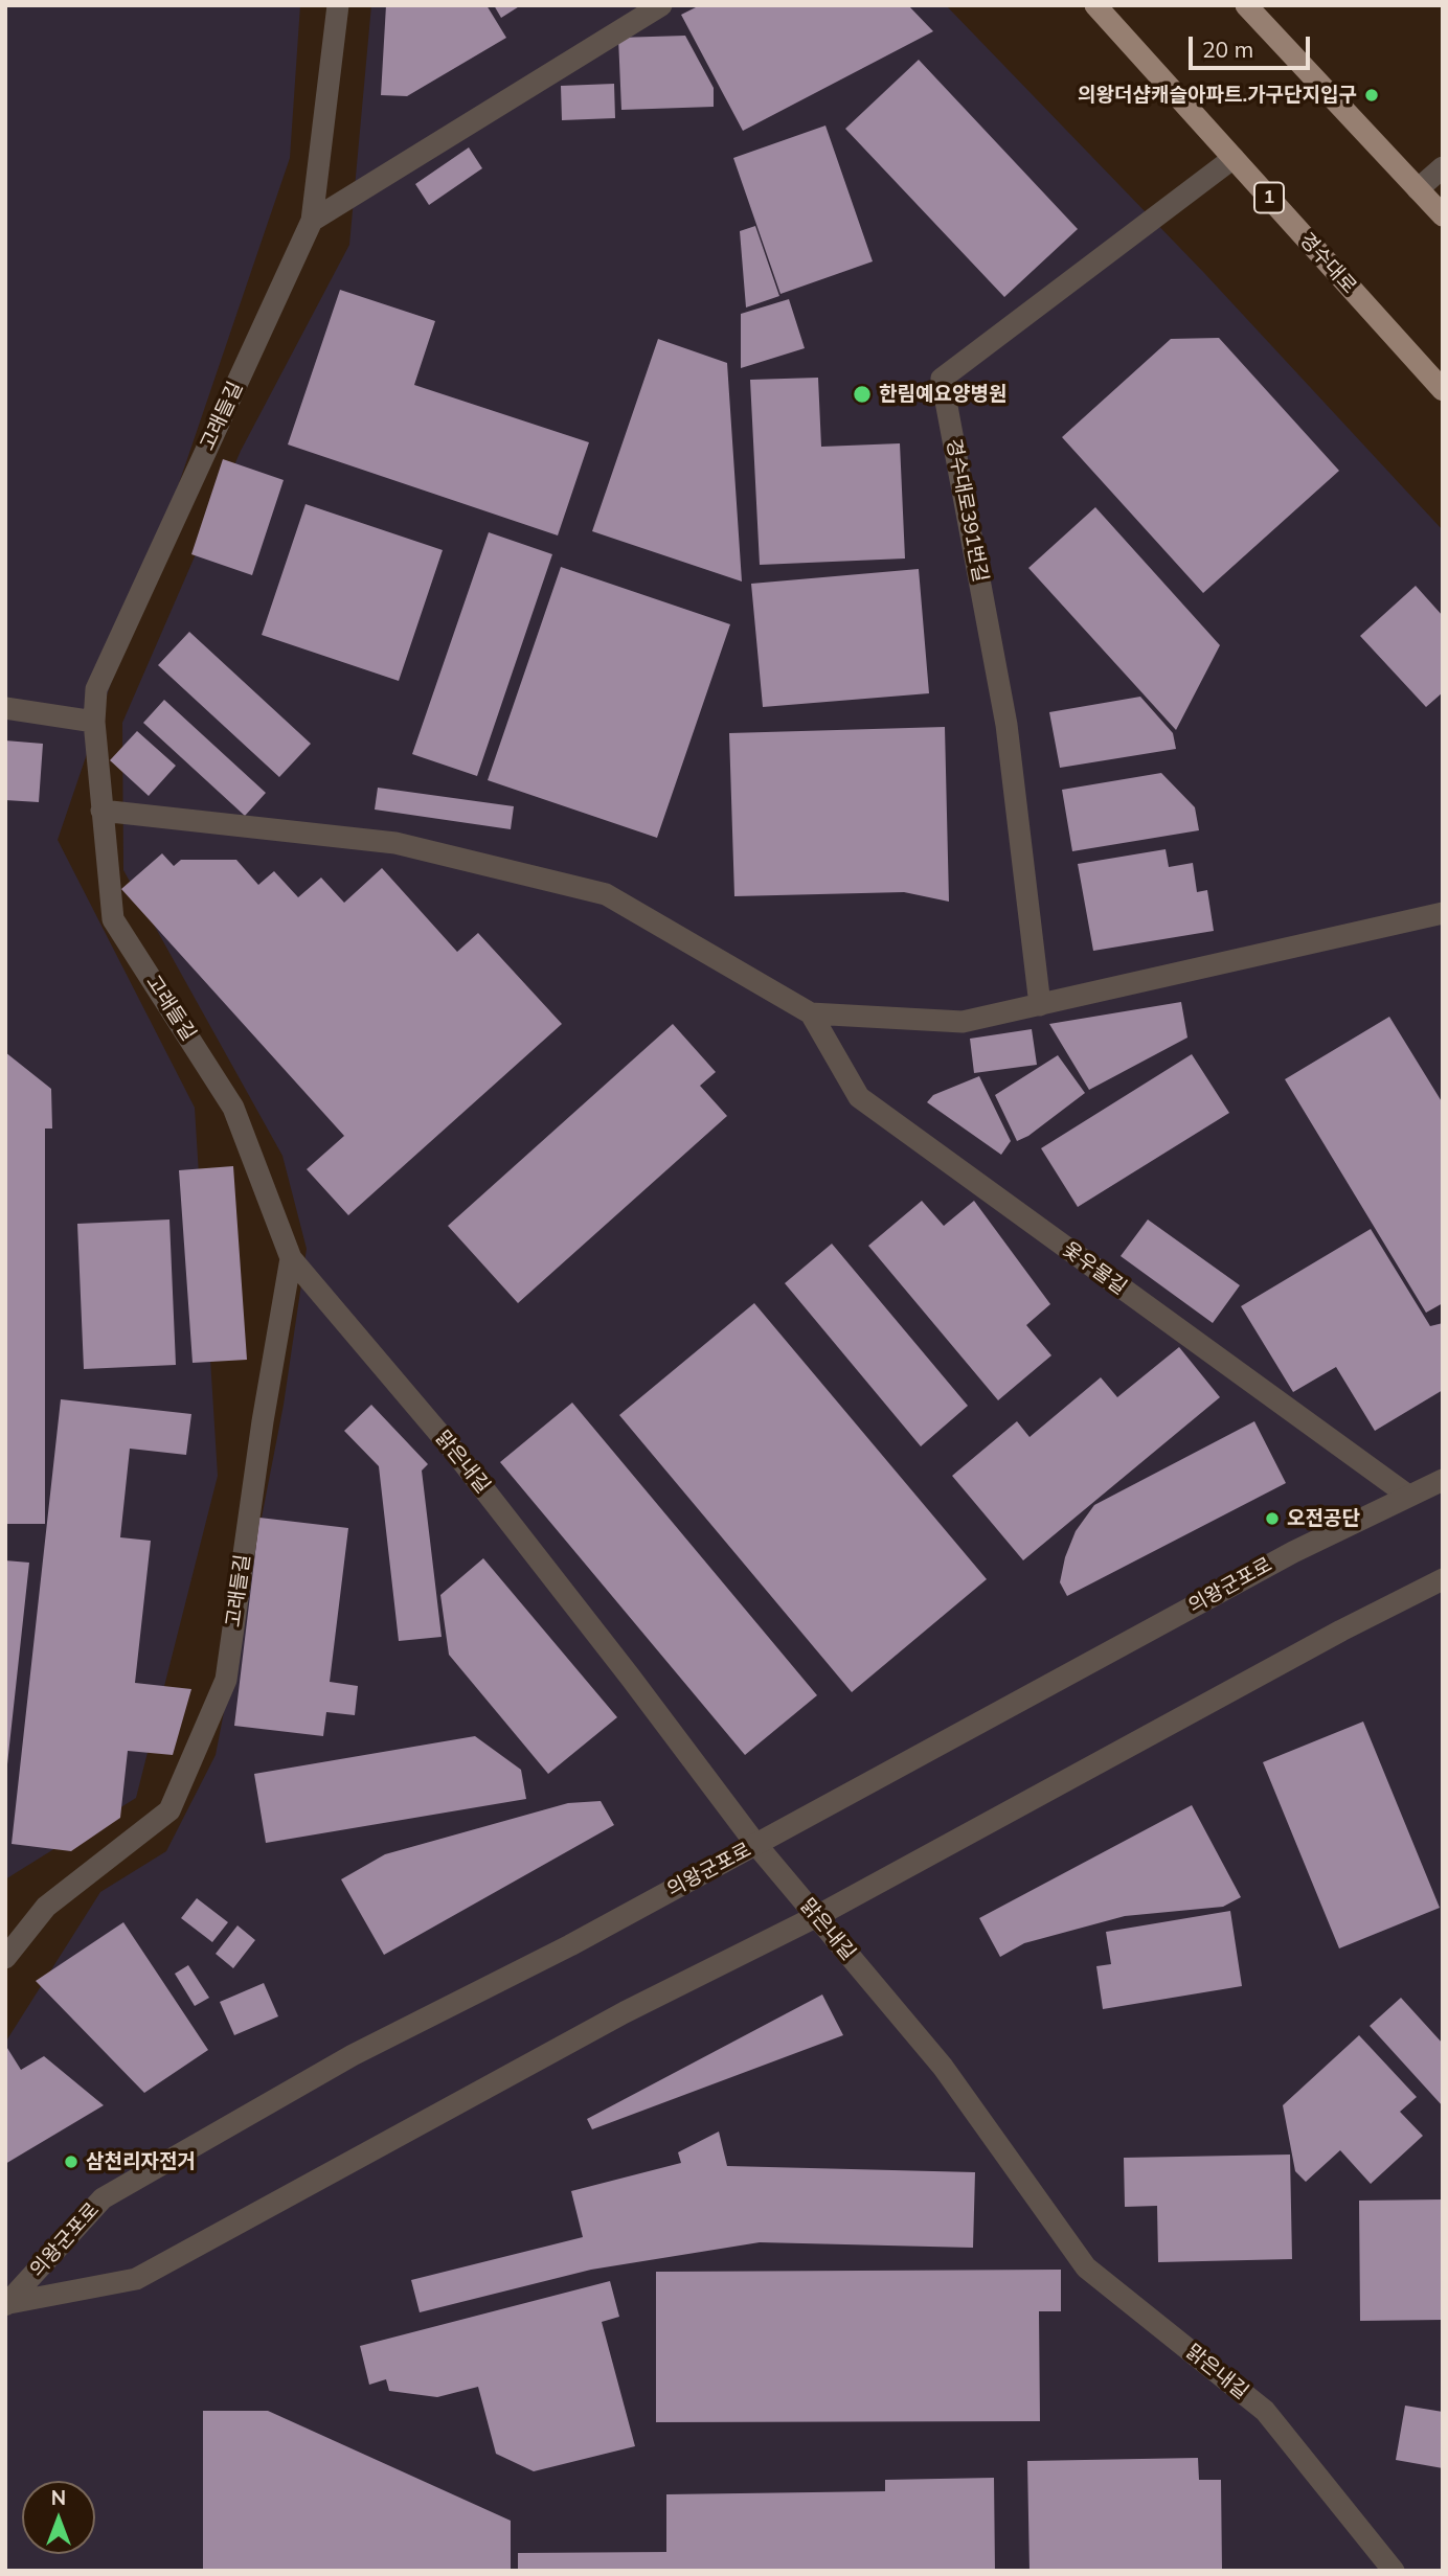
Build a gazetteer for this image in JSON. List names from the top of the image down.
{
  "streets": {
    "main road": ["1", "경수대로"],
    "street": [
      "고래들길",
      "경수대로391번길",
      "옻우물길",
      "맑은내길",
      "의왕군포로"
    ]
  },
  "crossings": [
    ["경수대로", "경수대로391번길"],
    ["고래들길", "맑은내길"],
    ["옻우물길", "의왕군포로"],
    ["맑은내길", "의왕군포로"]
  ],
  "places": [
    "의왕더샵캐슬아파트.가구단지입구",
    "한림예요양병원",
    "오전공단",
    "삼천리자전거"
  ],
  "scale_bar": "20 m",
  "north": "top"
}
